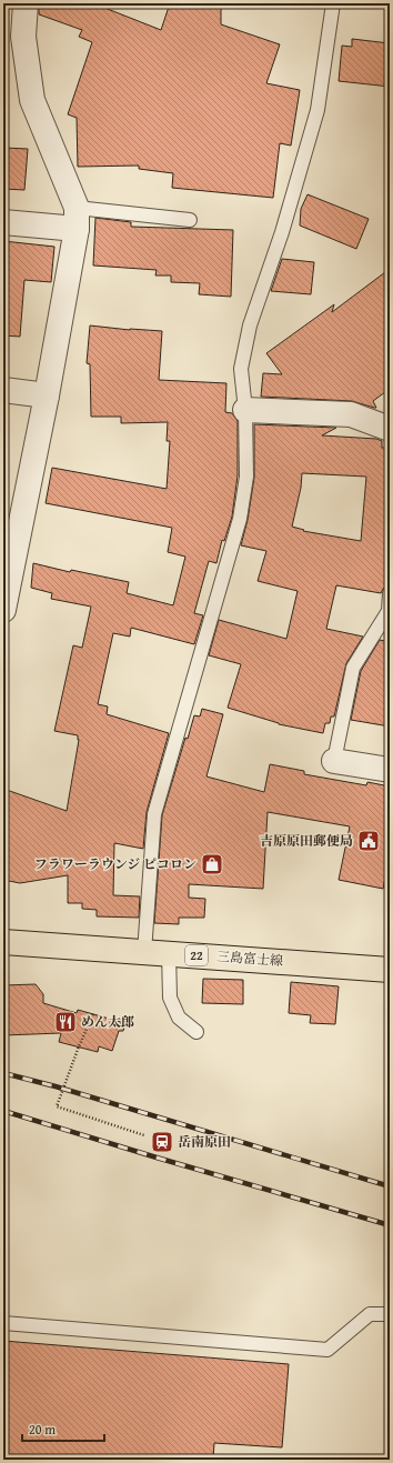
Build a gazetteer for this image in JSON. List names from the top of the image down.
{
  "streets": {
    "main road": ["22", "三島富士線"]
  },
  "places": {
    "public building": ["吉原原田郵便局"],
    "shop": ["フラワーラウンジ ピコロン"],
    "restaurant": ["めん太郎"],
    "station": ["岳南原田"]
  },
  "scale_bar": "20 m"
}
